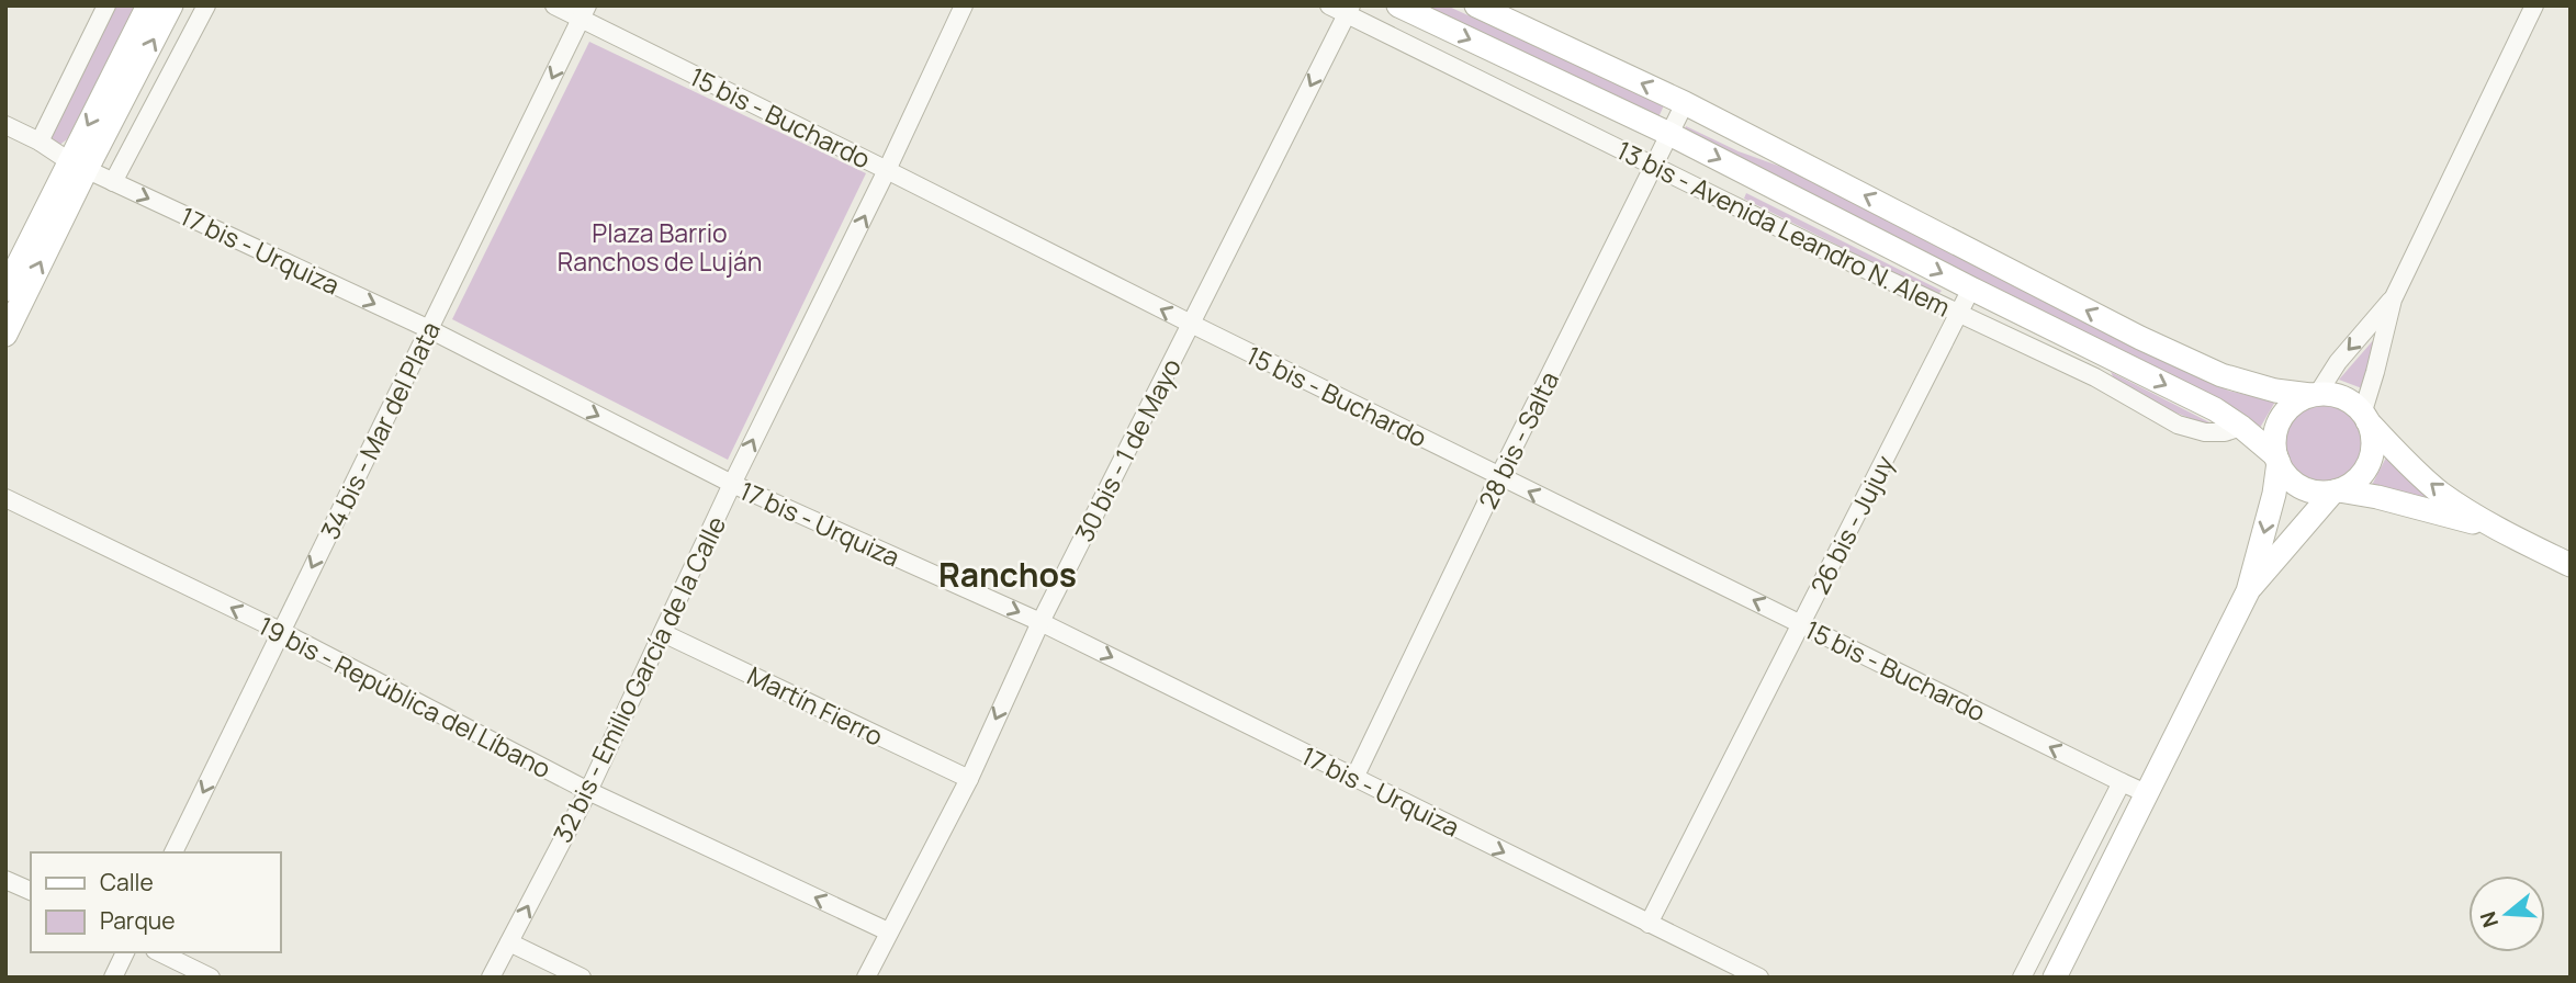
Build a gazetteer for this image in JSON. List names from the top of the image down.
{
  "streets": {
    "main road": ["13 bis - Avenida Leandro N. Alem"],
    "street": [
      "15 bis - Buchardo",
      "17 bis - Urquiza",
      "34 bis - Mar del Plata",
      "28 bis - Salta",
      "30 bis - 1 de Mayo",
      "26 bis - Jujuy",
      "32 bis - Emilio García de la Calle",
      "19 bis - República del Líbano",
      "Martín Fierro"
    ]
  },
  "crossings": [
    ["15 bis - Buchardo", "34 bis - Mar del Plata"],
    ["15 bis - Buchardo", "28 bis - Salta"],
    ["15 bis - Buchardo", "30 bis - 1 de Mayo"],
    ["15 bis - Buchardo", "26 bis - Jujuy"],
    ["15 bis - Buchardo", "32 bis - Emilio García de la Calle"],
    ["13 bis - Avenida Leandro N. Alem", "28 bis - Salta"],
    ["13 bis - Avenida Leandro N. Alem", "30 bis - 1 de Mayo"],
    ["13 bis - Avenida Leandro N. Alem", "26 bis - Jujuy"],
    ["17 bis - Urquiza", "34 bis - Mar del Plata"],
    ["17 bis - Urquiza", "28 bis - Salta"],
    ["17 bis - Urquiza", "30 bis - 1 de Mayo"],
    ["17 bis - Urquiza", "26 bis - Jujuy"],
    ["17 bis - Urquiza", "32 bis - Emilio García de la Calle"],
    ["34 bis - Mar del Plata", "19 bis - República del Líbano"],
    ["30 bis - 1 de Mayo", "19 bis - República del Líbano"],
    ["30 bis - 1 de Mayo", "Martín Fierro"],
    ["32 bis - Emilio García de la Calle", "19 bis - República del Líbano"],
    ["32 bis - Emilio García de la Calle", "Martín Fierro"]
  ],
  "one_way": [
    "15 bis - Buchardo",
    "17 bis - Urquiza",
    "34 bis - Mar del Plata",
    "30 bis - 1 de Mayo",
    "32 bis - Emilio García de la Calle",
    "19 bis - República del Líbano"
  ],
  "districts": ["Ranchos"],
  "parks": ["Plaza Barrio Ranchos de Luján"],
  "legend": ["Calle", "Parque"],
  "north": "left"
}
